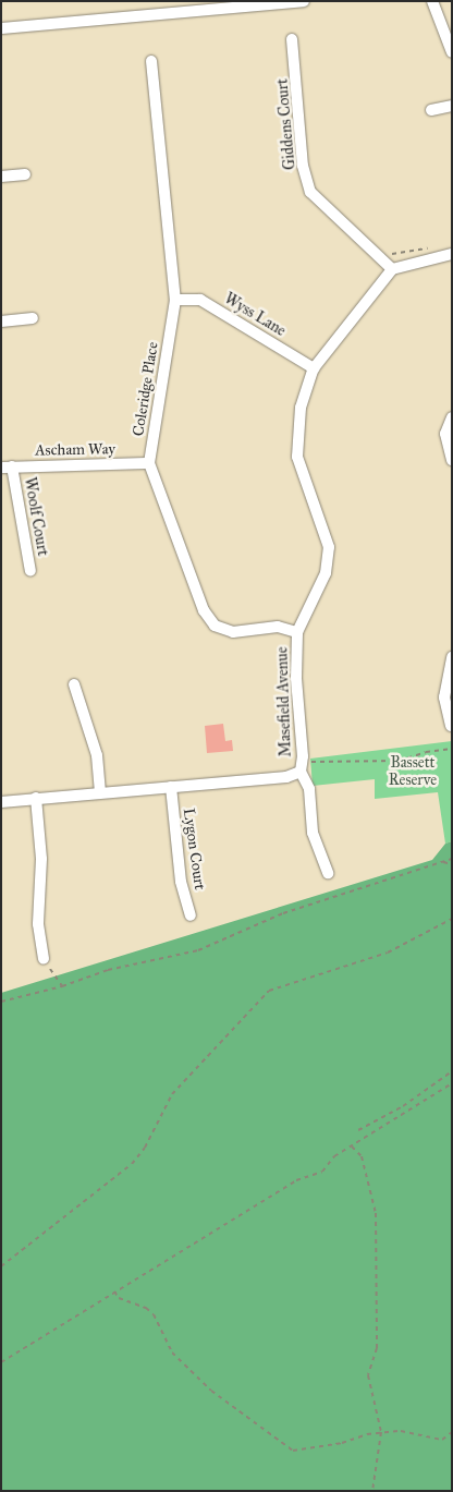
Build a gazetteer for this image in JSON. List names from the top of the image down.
{
  "streets": {
    "street": [
      "Giddens Court",
      "Wyss Lane",
      "Coleridge Place",
      "Ascham Way",
      "Woolf Court",
      "Masefield Avenue",
      "Lygon Court"
    ]
  },
  "crossings": [
    ["Giddens Court", "Masefield Avenue"],
    ["Wyss Lane", "Coleridge Place"],
    ["Wyss Lane", "Masefield Avenue"],
    ["Coleridge Place", "Ascham Way"],
    ["Coleridge Place", "Masefield Avenue"],
    ["Ascham Way", "Woolf Court"],
    ["Masefield Avenue", "Lygon Court"]
  ],
  "parks": ["Bassett Reserve"]
}
